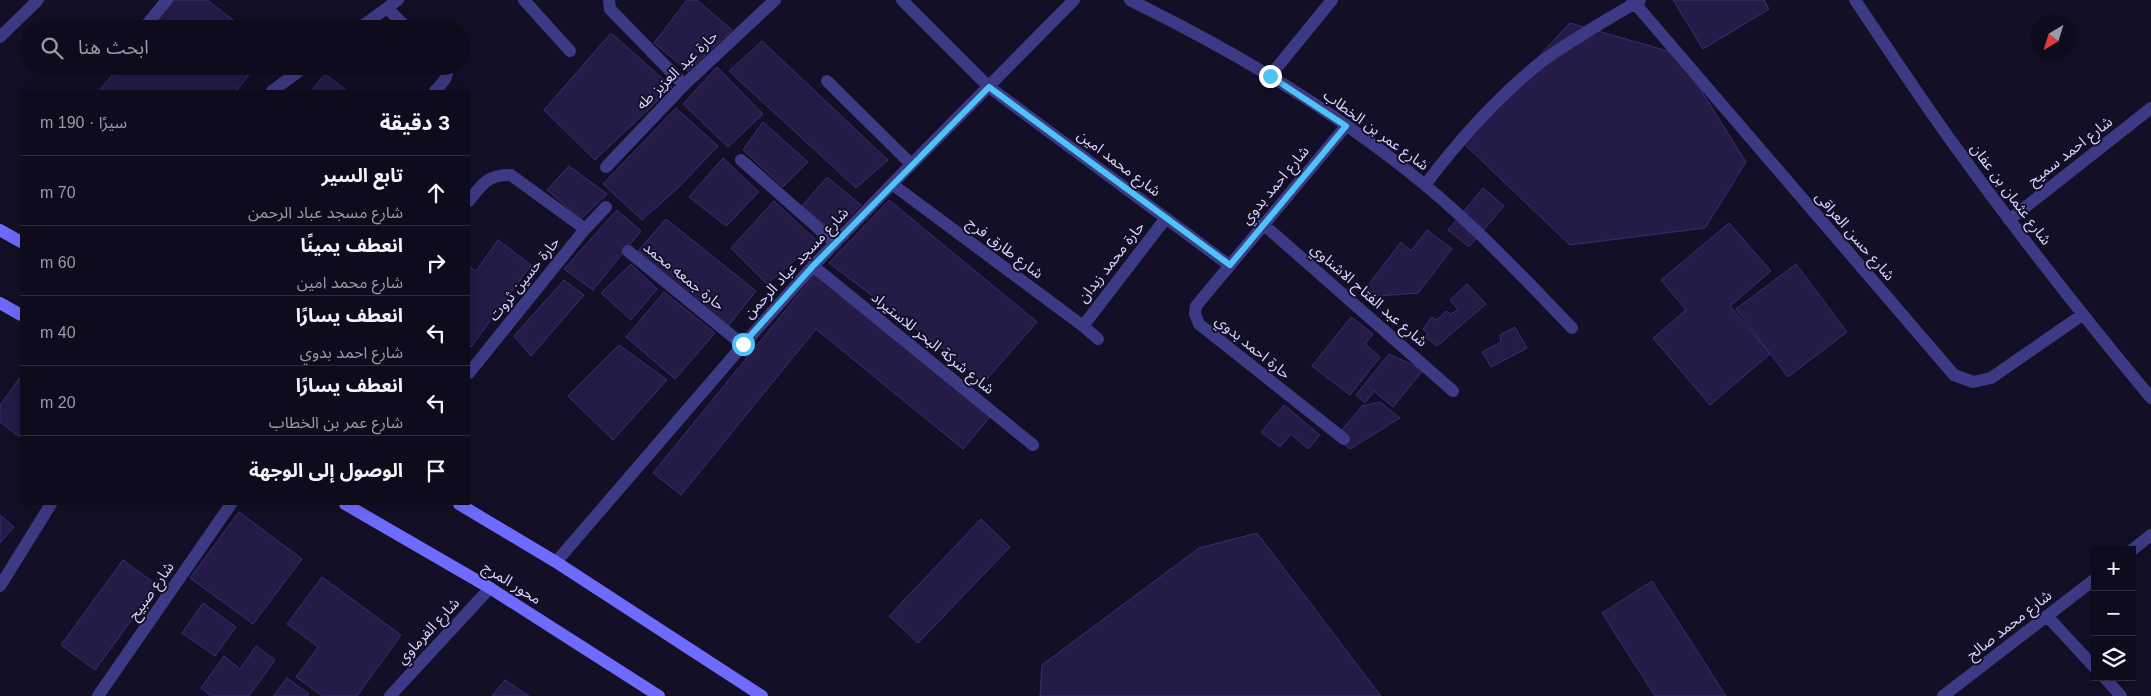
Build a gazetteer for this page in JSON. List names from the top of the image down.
{
  "streets": {
    "main road": ["محور المرج"],
    "street": [
      "حارة عبد العزيز طه",
      "شارع عمر بن الخطاب",
      "شارع احمد سميح",
      "شارع محمد امين",
      "شارع احمد بدوي",
      "شارع عثمان بن عفان",
      "شارع حسن العراقى",
      "شارع طارق فرج",
      "حارة محمد زيدان",
      "شارع مسجد عباد الرحمن",
      "حارة جمعه محمد",
      "حارة حسين ثروت",
      "شارع عبد الفتاح الاشناوي",
      "شارع شركة البحر للاستيراد",
      "حارة احمد بدوي",
      "شارع صبيح",
      "شارع محمد صالح",
      "شارع الفرماوي"
    ]
  },
  "crossings": [
    ["شارع عمر بن الخطاب", "شارع احمد بدوي"],
    ["شارع احمد سميح", "شارع عثمان بن عفان"],
    ["شارع محمد امين", "شارع احمد بدوي"],
    ["شارع محمد امين", "حارة محمد زيدان"],
    ["شارع محمد امين", "شارع مسجد عباد الرحمن"],
    ["شارع محمد امين", "حارة احمد بدوي"],
    ["شارع احمد بدوي", "شارع عبد الفتاح الاشناوي"],
    ["شارع احمد بدوي", "حارة احمد بدوي"],
    ["شارع عثمان بن عفان", "شارع حسن العراقى"],
    ["شارع طارق فرج", "حارة محمد زيدان"],
    ["شارع طارق فرج", "شارع مسجد عباد الرحمن"],
    ["شارع مسجد عباد الرحمن", "حارة جمعه محمد"],
    ["شارع مسجد عباد الرحمن", "شارع شركة البحر للاستيراد"],
    ["محور المرج", "شارع الفرماوي"]
  ],
  "north": "bottom left",
  "page": {
    "search": "ابحث هنا",
    "heading": ["3 دقيقة", "سيرًا · 190 m"],
    "list": [
      ["تابع السير", "شارع مسجد عباد الرحمن", "70 m"],
      ["انعطف يمينًا", "شارع محمد امين", "60 m"],
      ["انعطف يسارًا", "شارع احمد بدوي", "40 m"],
      ["انعطف يسارًا", "شارع عمر بن الخطاب", "20 m"],
      "الوصول إلى الوجهة"
    ],
    "map_buttons": ["+", "−"]
  }
}
